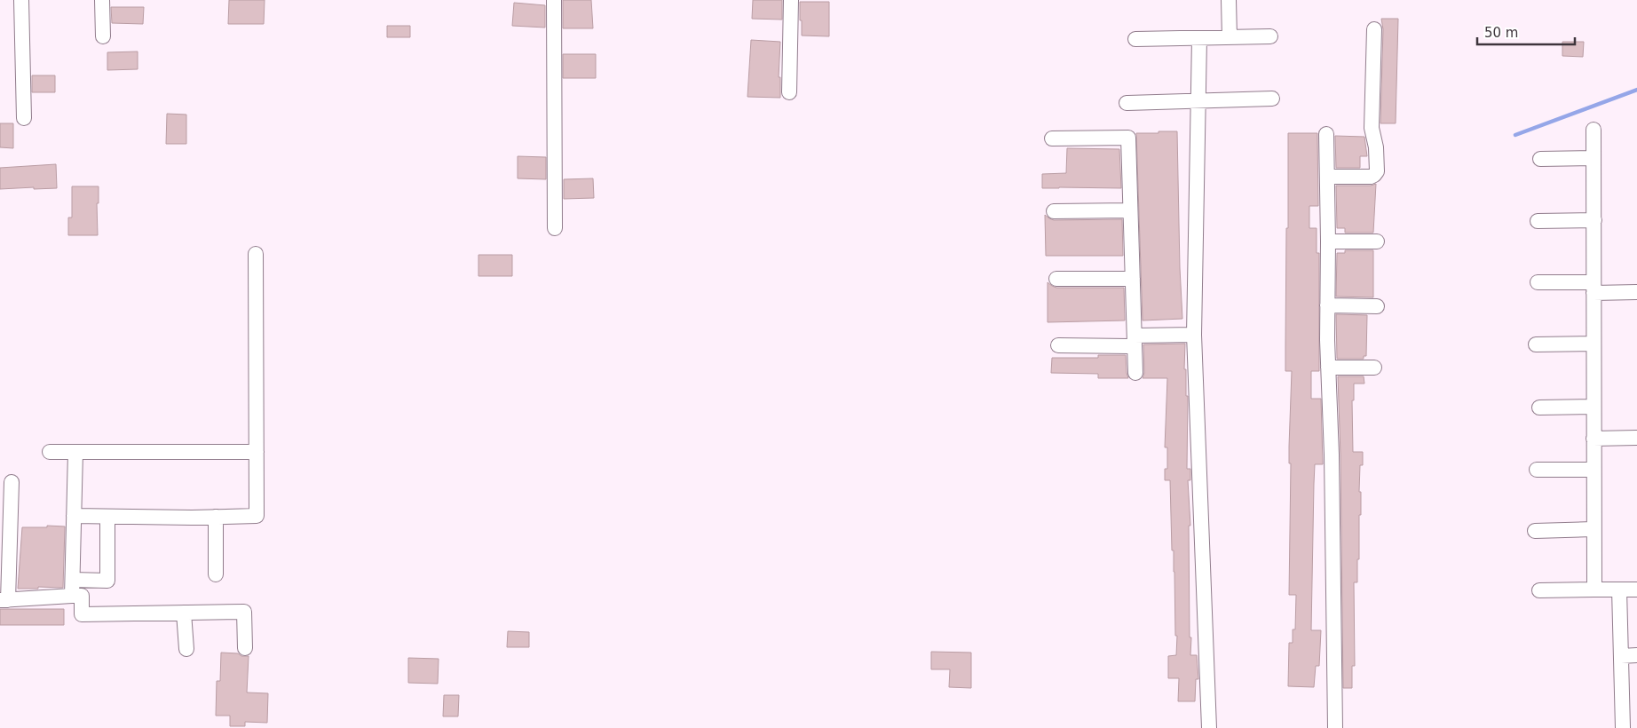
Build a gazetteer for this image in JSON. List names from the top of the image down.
{
  "scale_bar": "50 m"
}
